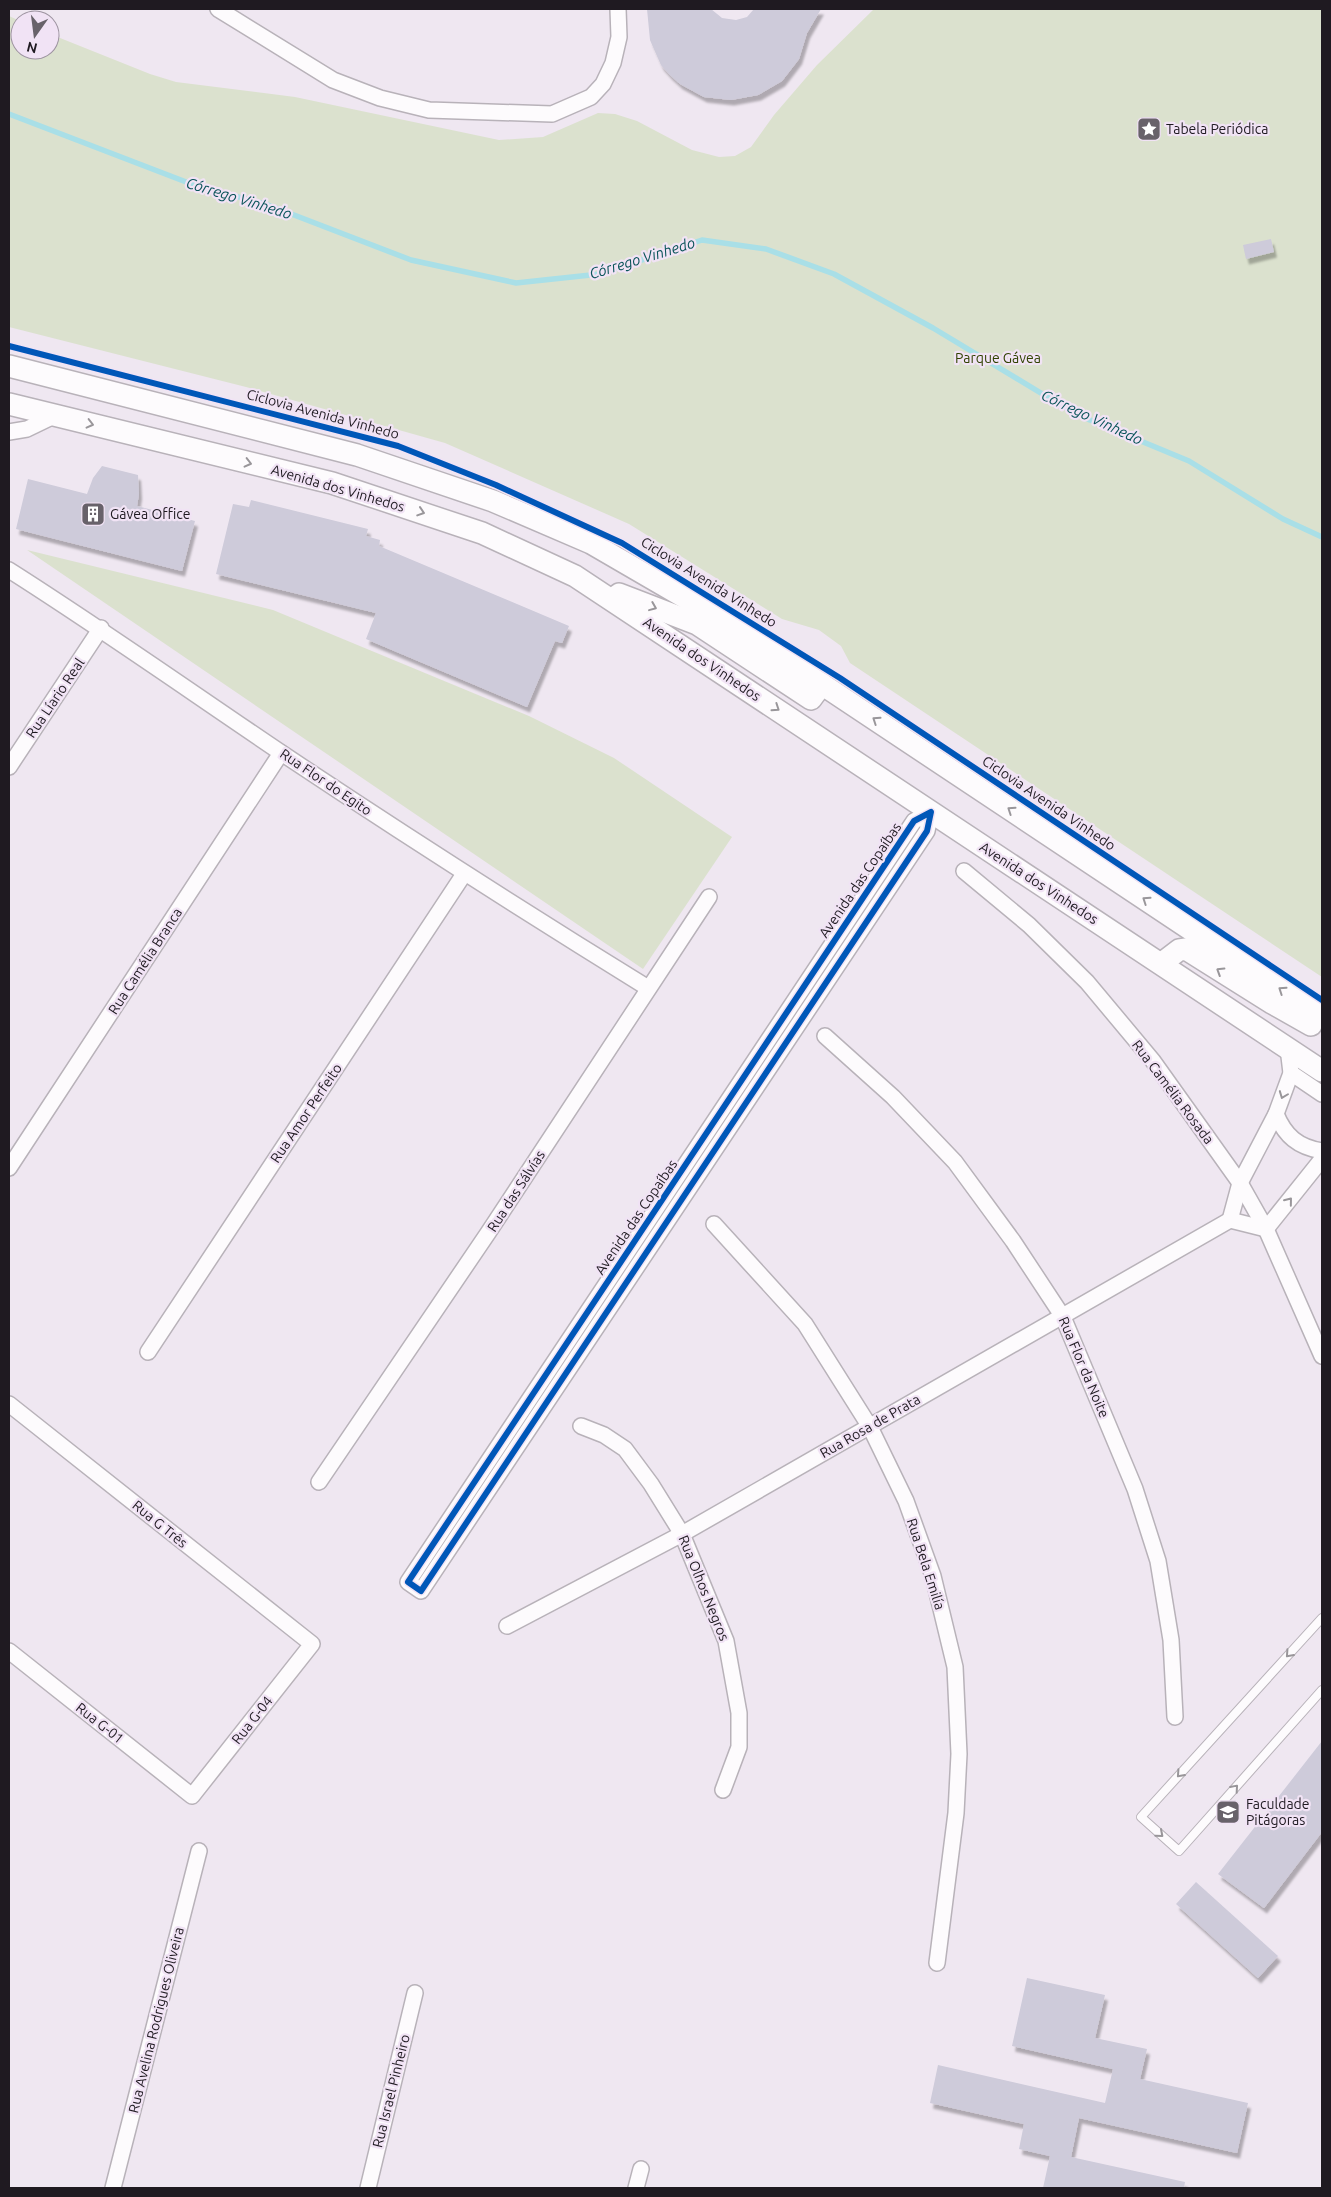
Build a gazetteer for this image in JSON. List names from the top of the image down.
{
  "streets": {
    "main road": ["Avenida dos Vinhedos"],
    "street": [
      "Rua Líario Real",
      "Rua Flor do Egito",
      "Avenida das Copaíbas",
      "Rua Camélia Branca",
      "Rua Camélia Rosada",
      "Rua Amor Perfeito",
      "Rua das Sálvías",
      "Rua Flor da Noite",
      "Rua Rosa de Prata",
      "Rua G Três",
      "Rua Bela Emilía",
      "Rua Olhos Negros",
      "Rua G-04",
      "Rua G-01",
      "Rua Avelina Rodrigues Oliveira",
      "Rua Israel Pinheiro"
    ],
    "cycle path": ["Ciclovia Avenida Vinhedo"]
  },
  "crossings": [
    ["Avenida dos Vinhedos", "Avenida das Copaíbas"],
    ["Rua Líario Real", "Rua Flor do Egito"],
    ["Rua Flor do Egito", "Rua Camélia Branca"],
    ["Rua Flor do Egito", "Rua Amor Perfeito"],
    ["Rua Flor do Egito", "Rua das Sálvías"],
    ["Rua Flor da Noite", "Rua Rosa de Prata"],
    ["Rua Rosa de Prata", "Rua Bela Emilía"],
    ["Rua Rosa de Prata", "Rua Olhos Negros"],
    ["Rua G Três", "Rua G-04"],
    ["Rua G-04", "Rua G-01"]
  ],
  "water": ["Córrego Vinhedo"],
  "parks": ["Parque Gávea"],
  "places": {
    "place": ["Tabela Periódica"],
    "building": ["Gávea Office"],
    "school or university": ["Faculdade Pitágoras"]
  },
  "north": "bottom"
}
